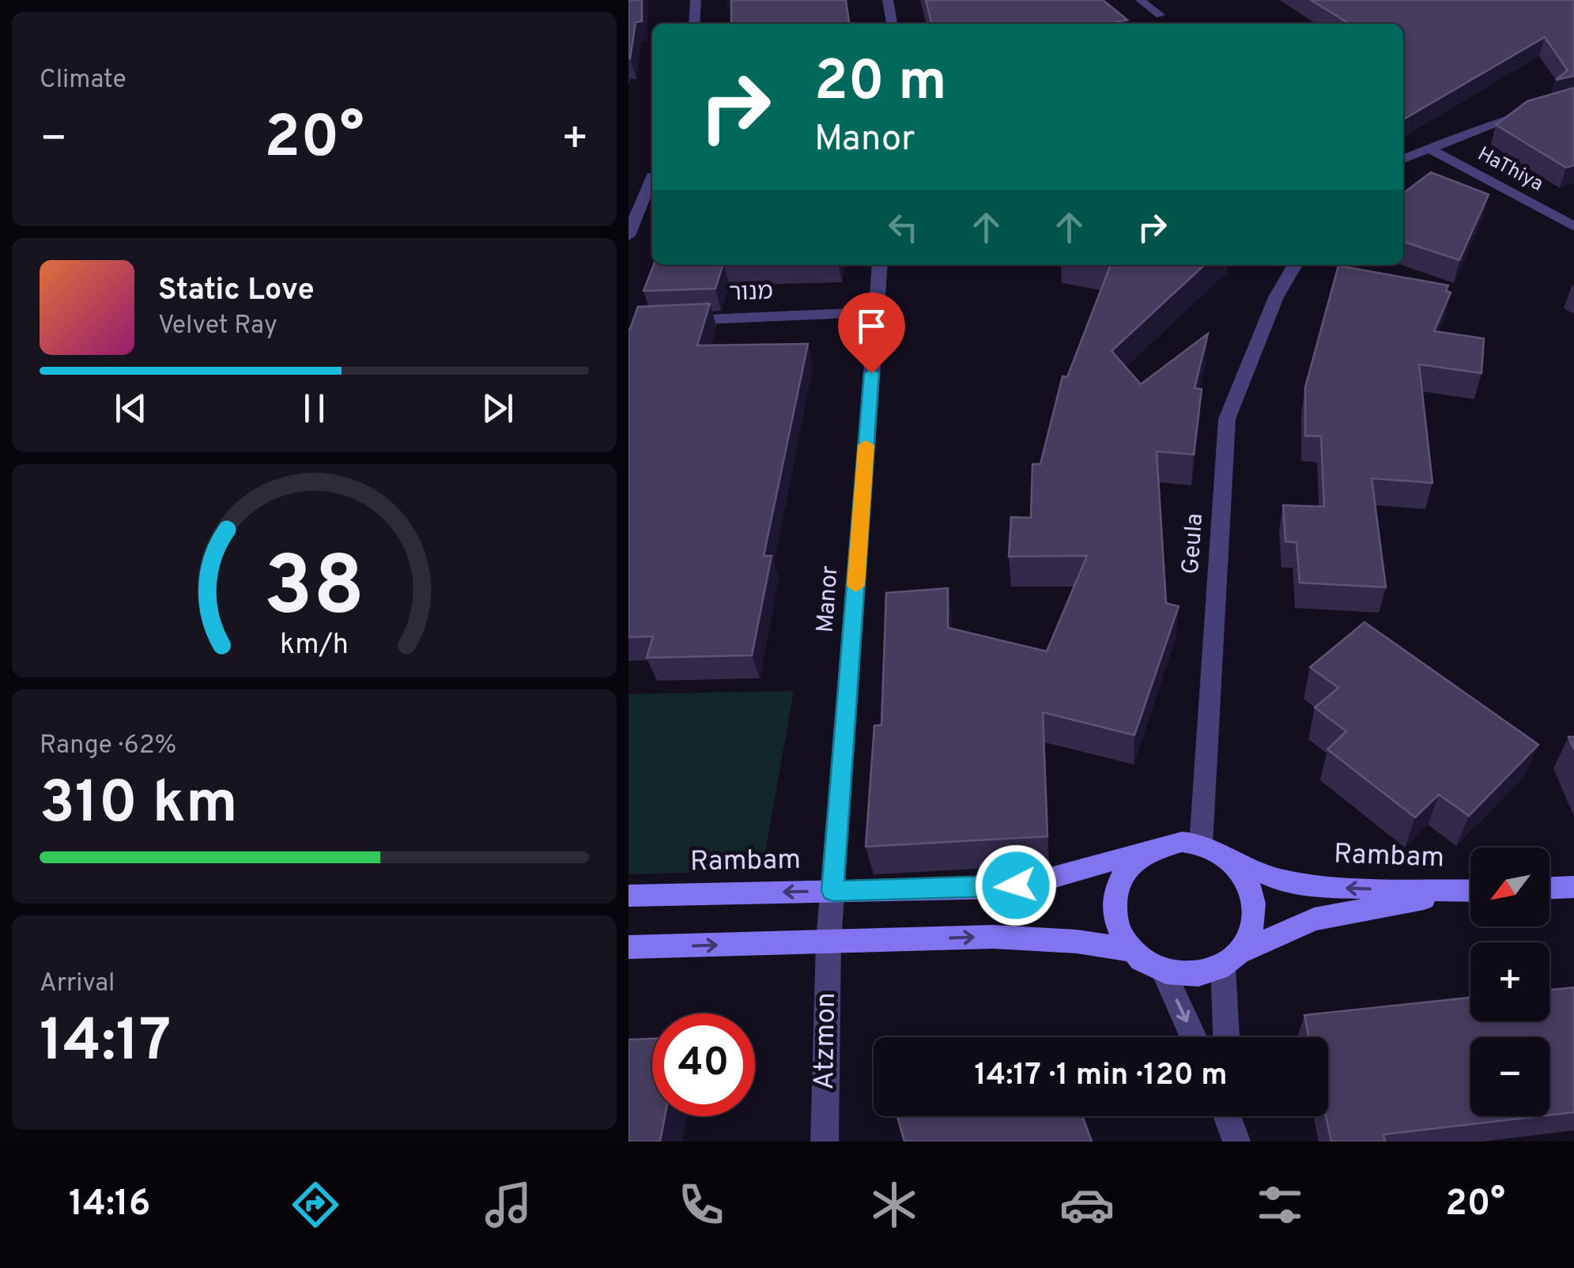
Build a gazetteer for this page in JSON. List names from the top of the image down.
{
  "streets": {
    "street": [
      "HaThiya",
      "מנור",
      "Geula",
      "Manor",
      "Rambam",
      "Atzmon"
    ]
  },
  "crossings": [
    ["מנור", "Manor"],
    ["Geula", "Rambam"],
    ["Manor", "Rambam"],
    ["Manor", "Atzmon"]
  ],
  "north": "bottom left",
  "page": {
    "tile": [
      "Climate",
      ["Range · 62%", "310 km"],
      ["Arrival", "14:17"]
    ],
    "turn": ["20 m", "Manor"],
    "heat": ["−", "20°", "+"],
    "song": ["Static Love", "Velvet Ray"],
    "map_buttons": ["+", "−"],
    "limit": "40",
    "trip": "14:17 · 1 min · 120 m",
    "tabs": ["14:16", "20°"],
    "gauge": ["38", "km/h"]
  }
}
